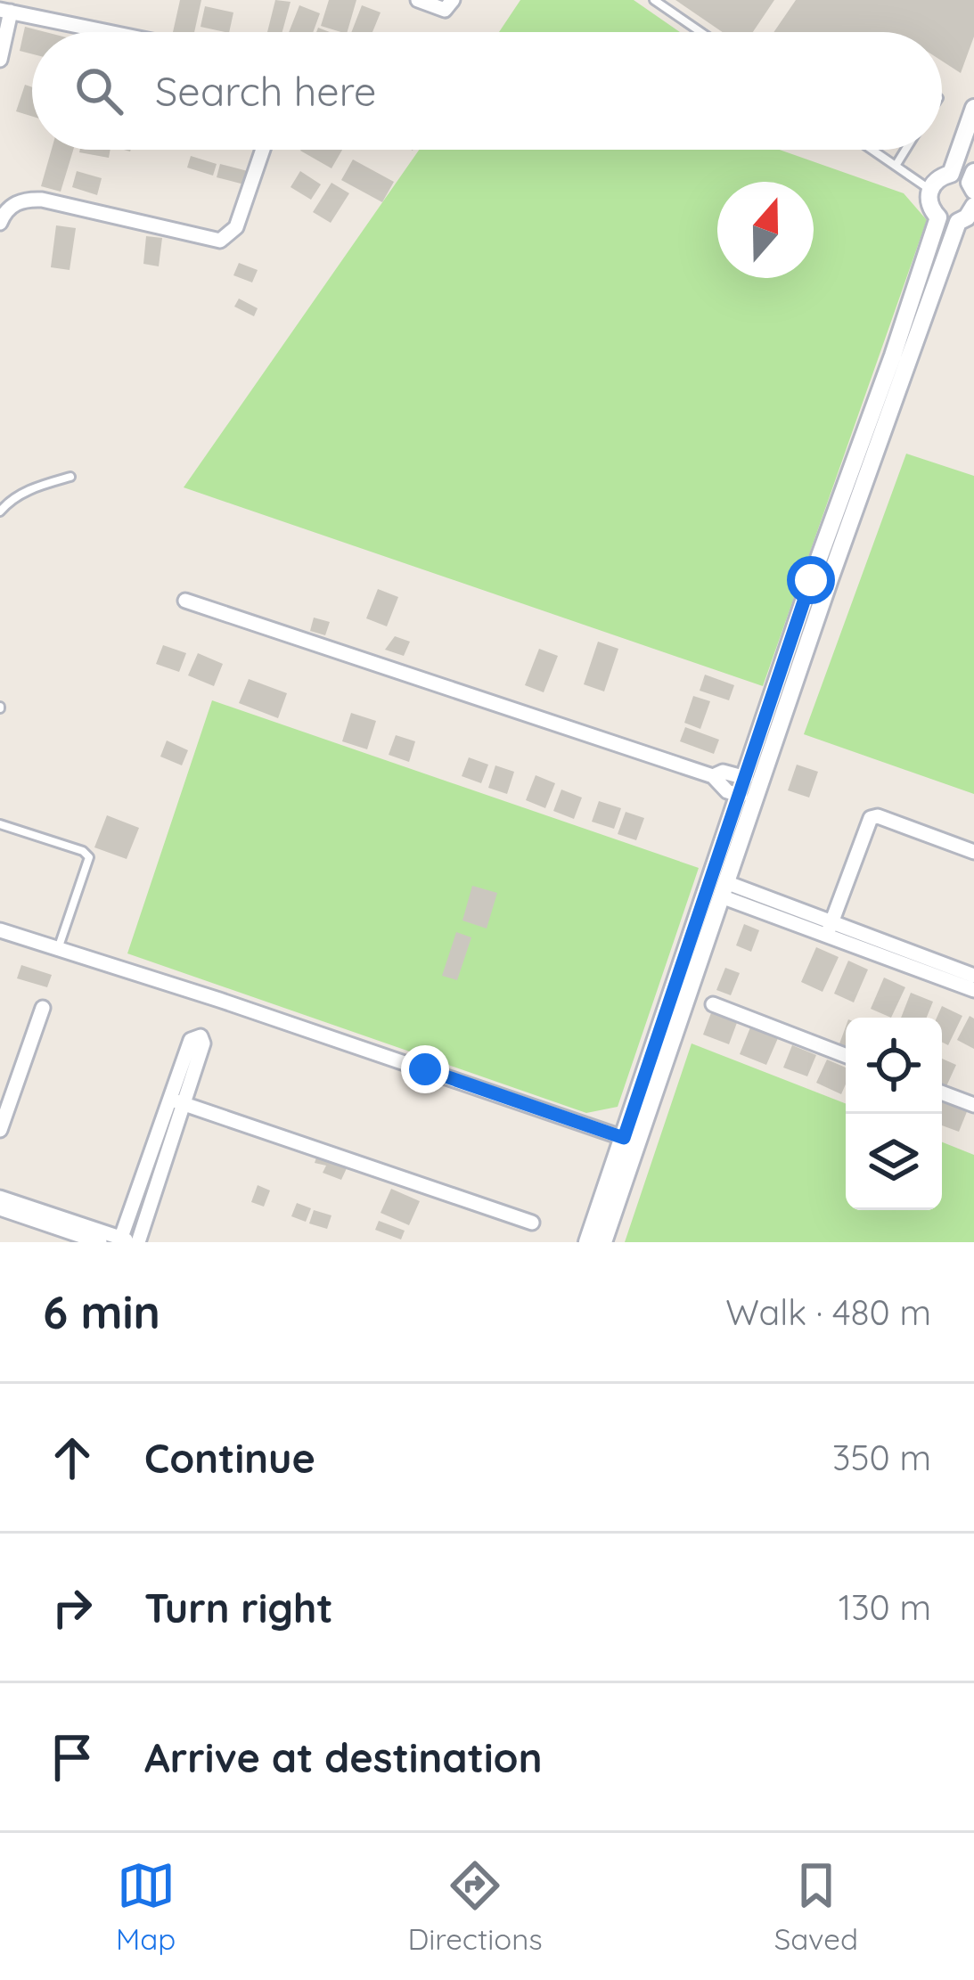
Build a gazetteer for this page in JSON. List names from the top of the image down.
{
  "north": "top",
  "page": {
    "search": "Search here",
    "heading": ["6 min", "Walk · 480 m"],
    "list": [
      ["Continue", "350 m"],
      ["Turn right", "130 m"],
      "Arrive at destination"
    ],
    "nav": ["Map", "Directions", "Saved"]
  }
}
